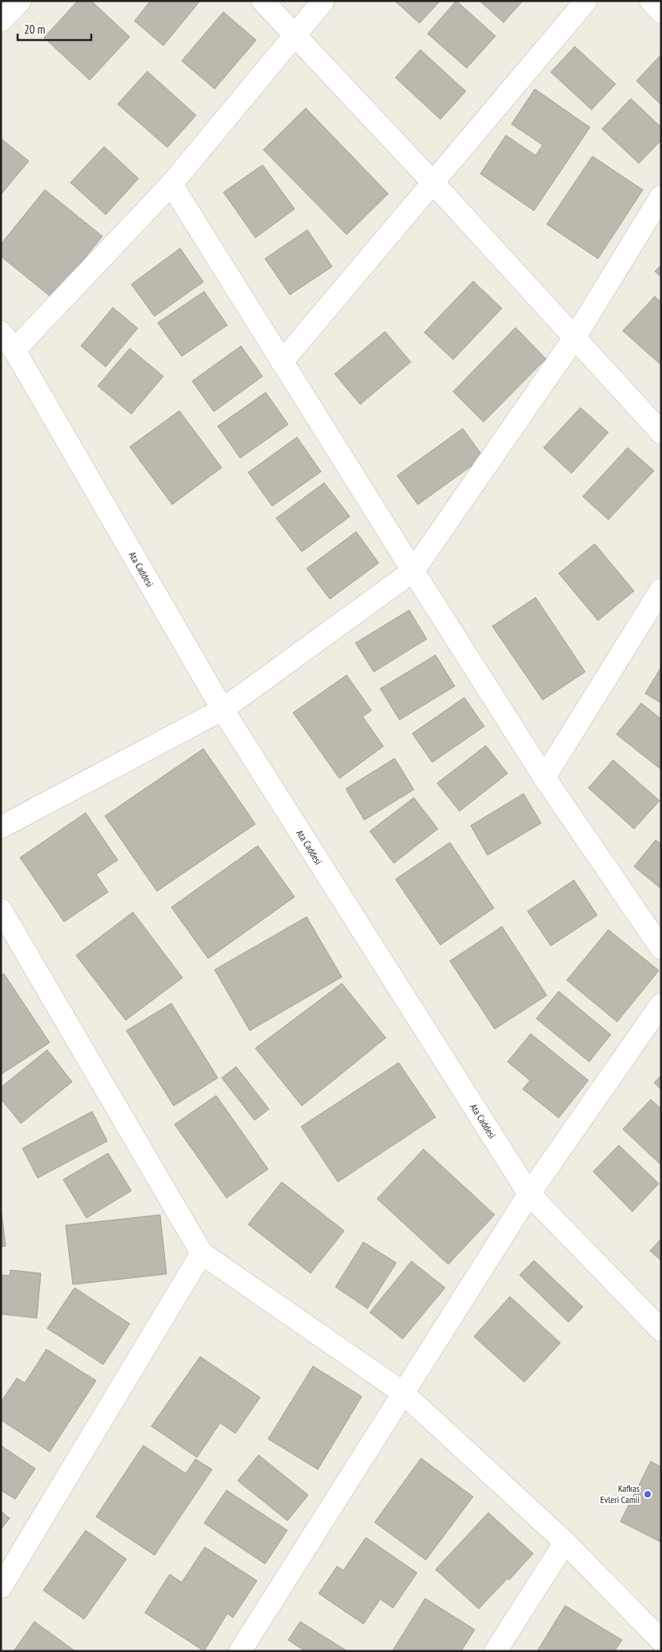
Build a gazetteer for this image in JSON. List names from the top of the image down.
{
  "streets": {
    "street": ["Ata Caddesi"]
  },
  "places": ["Kafkas Evleri Camii"],
  "scale_bar": "20 m"
}
